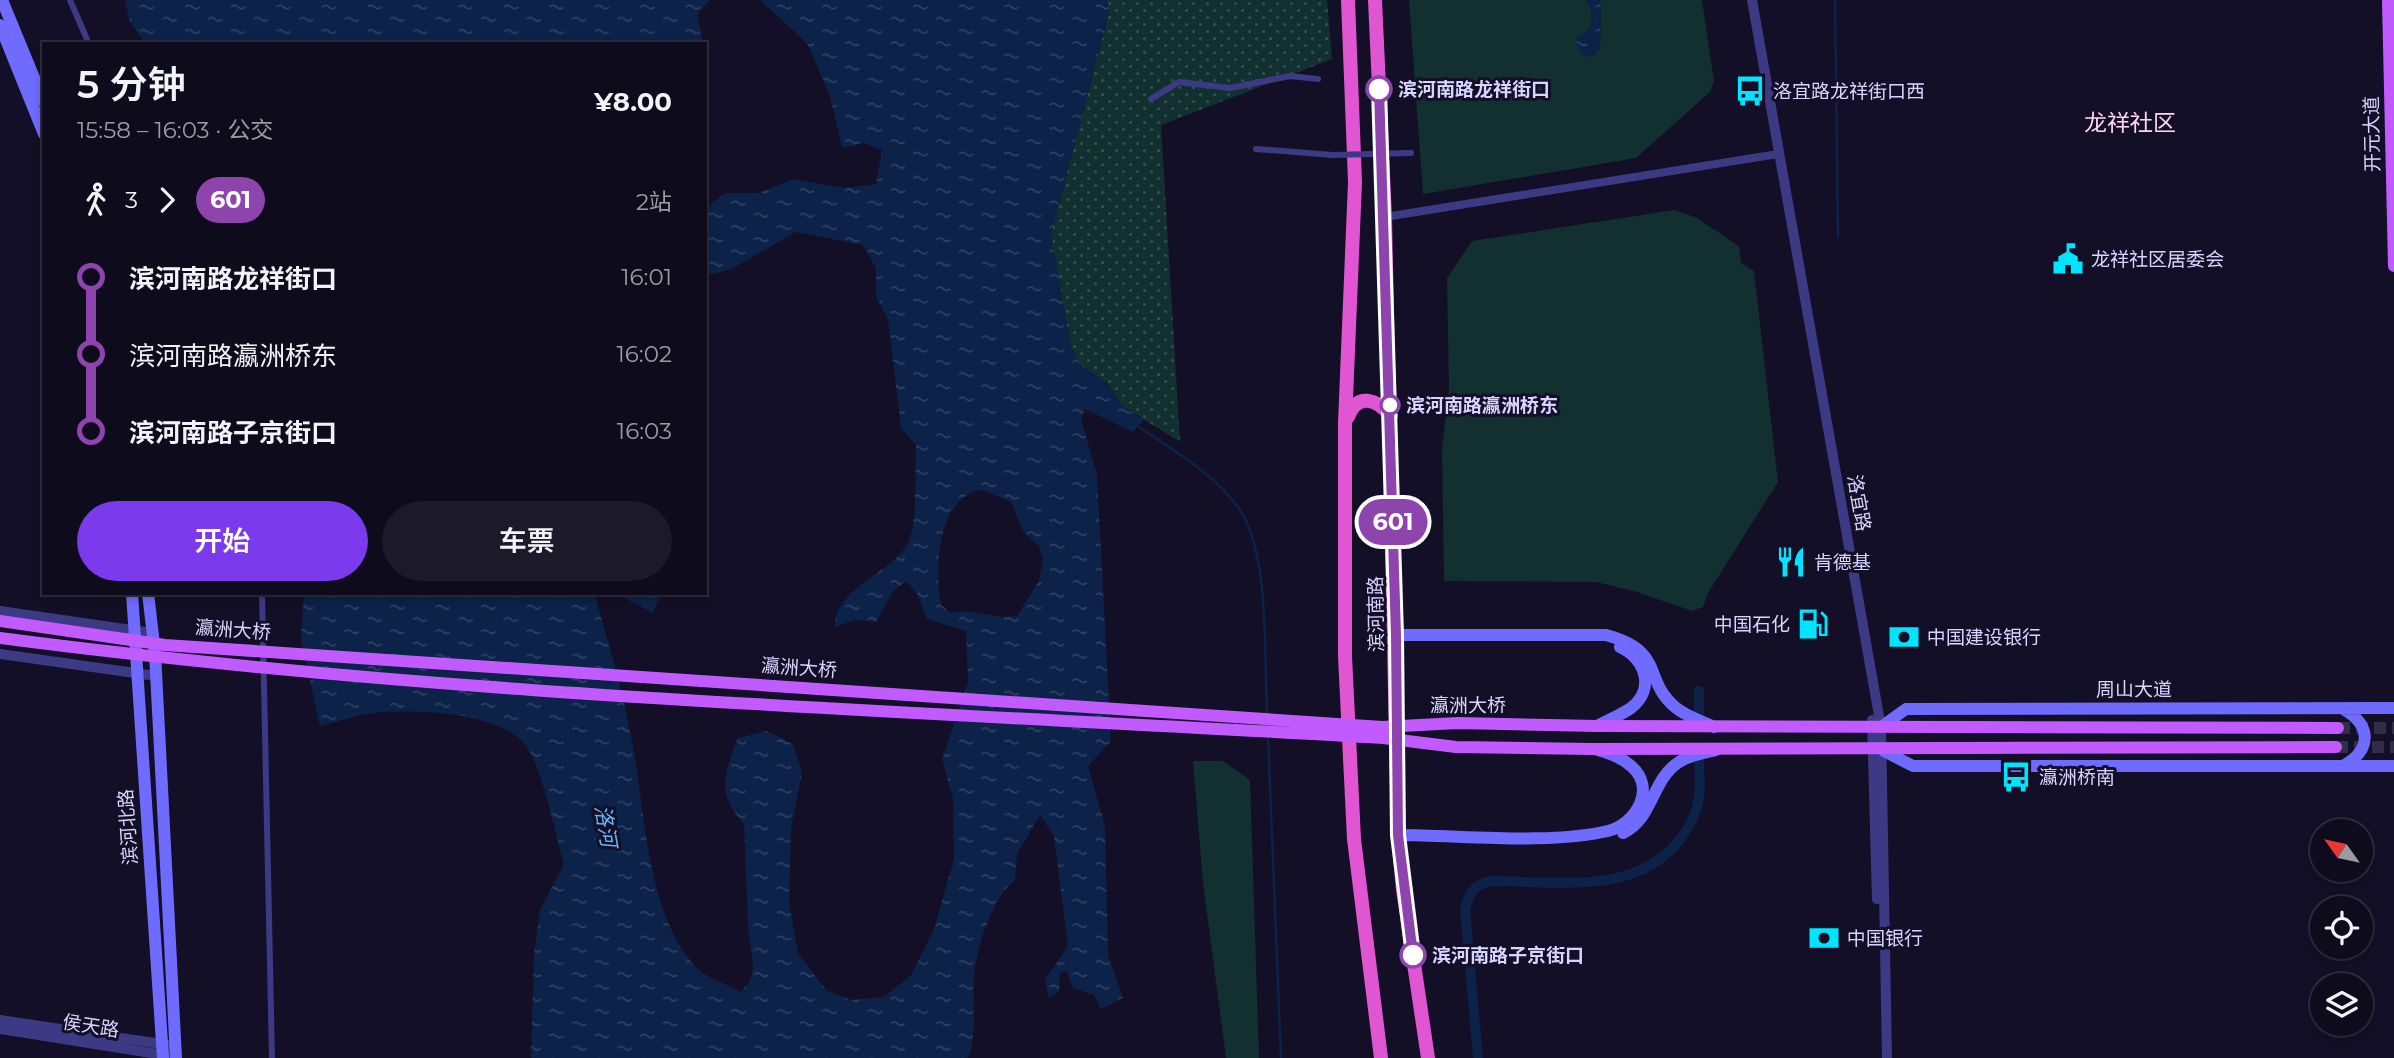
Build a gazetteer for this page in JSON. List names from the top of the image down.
{
  "streets": {
    "highway": ["滨河南路"],
    "main road": [
      "开元大道",
      "瀛洲大桥",
      "周山大道",
      "滨河北路"
    ],
    "street": ["洛宜路", "侯天路"]
  },
  "crossings": [
    ["洛宜路", "周山大道"],
    ["瀛洲大桥", "周山大道"],
    ["滨河北路", "侯天路"]
  ],
  "districts": ["龙祥社区"],
  "water": ["洛河"],
  "places": {
    "other": ["滨河南路龙祥街口", "滨河南路瀛洲桥东", "滨河南路子京街口"],
    "bus stop": ["洛宜路龙祥街口西", "瀛洲桥南"],
    "public building": ["龙祥社区居委会"],
    "restaurant": ["肯德基"],
    "fuel station": ["中国石化"],
    "bank": ["中国建设银行", "中国银行"]
  },
  "lines": ["bus line 601"],
  "north": "top left",
  "page": {
    "on_map": "601",
    "heading": ["5 分钟", "15:58 – 16:03 · 公交", "¥8.00"],
    "legs": ["3", "601", "2站"],
    "list": [
      {
        "name": "滨河南路龙祥街口",
        "value": "16:01"
      },
      {
        "name": "滨河南路瀛洲桥东",
        "value": "16:02"
      },
      {
        "name": "滨河南路子京街口",
        "value": "16:03"
      }
    ],
    "buttons": ["开始", "车票"]
  }
}
